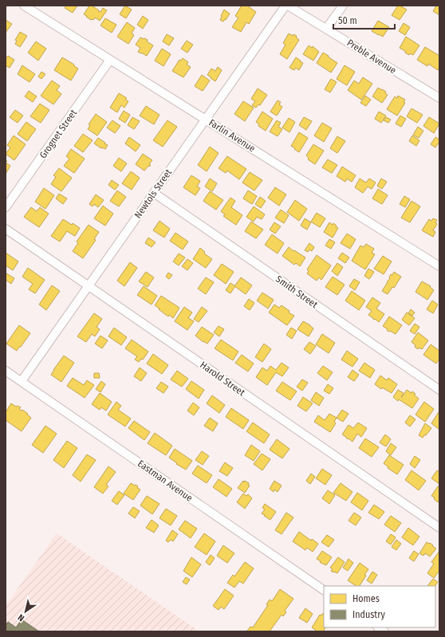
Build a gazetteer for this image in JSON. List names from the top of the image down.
{
  "streets": {
    "street": [
      "Preble Avenue",
      "Grognet Street",
      "Farlin Avenue",
      "Newtols Street",
      "Smith Street",
      "Harold Street",
      "Eastman Avenue"
    ]
  },
  "crossings": [
    ["Grognet Street", "Farlin Avenue"],
    ["Farlin Avenue", "Newtols Street"],
    ["Newtols Street", "Smith Street"],
    ["Newtols Street", "Harold Street"],
    ["Newtols Street", "Eastman Avenue"]
  ],
  "legend": ["Homes", "Industry"],
  "scale_bar": "50 m",
  "north": "bottom left"
}
